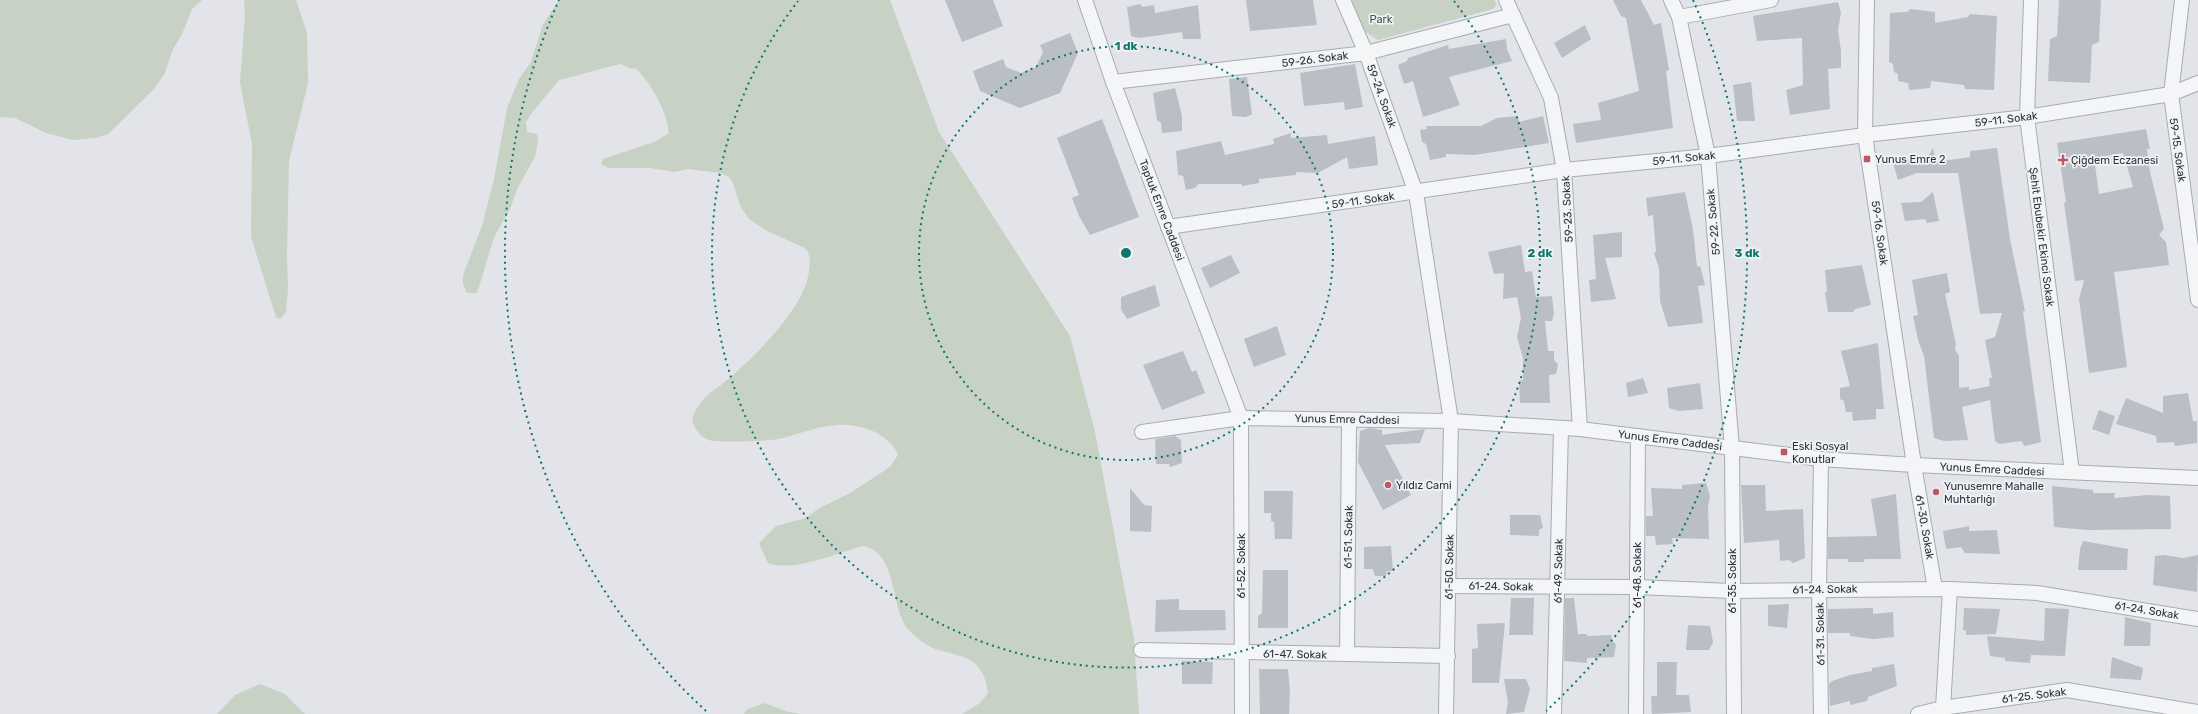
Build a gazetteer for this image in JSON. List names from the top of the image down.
{
  "streets": {
    "street": [
      "59-26. Sokak",
      "59-24. Sokak",
      "59-11. Sokak",
      "59-15. Sokak",
      "59-23. Sokak",
      "Taptuk Emre Caddesi",
      "59-22. Sokak",
      "59-16. Sokak",
      "Şehit Ebubekir Ekinci Sokak",
      "Yunus Emre Caddesi",
      "61-30. Sokak",
      "61-51. Sokak",
      "61-52. Sokak",
      "61-50. Sokak",
      "61-49. Sokak",
      "61-48. Sokak",
      "61-35. Sokak",
      "61-24. Sokak",
      "61-31. Sokak",
      "61-47. Sokak",
      "61-25. Sokak"
    ]
  },
  "crossings": [
    ["59-26. Sokak", "59-24. Sokak"],
    ["59-26. Sokak", "59-23. Sokak"],
    ["59-26. Sokak", "Taptuk Emre Caddesi"],
    ["59-24. Sokak", "59-11. Sokak"],
    ["59-11. Sokak", "59-15. Sokak"],
    ["59-11. Sokak", "59-23. Sokak"],
    ["59-11. Sokak", "Taptuk Emre Caddesi"],
    ["59-11. Sokak", "59-22. Sokak"],
    ["59-11. Sokak", "59-16. Sokak"],
    ["59-11. Sokak", "Şehit Ebubekir Ekinci Sokak"],
    ["59-23. Sokak", "Yunus Emre Caddesi"],
    ["Taptuk Emre Caddesi", "Yunus Emre Caddesi"],
    ["Taptuk Emre Caddesi", "61-52. Sokak"],
    ["59-22. Sokak", "Yunus Emre Caddesi"],
    ["59-22. Sokak", "61-35. Sokak"],
    ["59-16. Sokak", "Yunus Emre Caddesi"],
    ["59-16. Sokak", "61-30. Sokak"],
    ["Şehit Ebubekir Ekinci Sokak", "Yunus Emre Caddesi"],
    ["Yunus Emre Caddesi", "61-30. Sokak"],
    ["Yunus Emre Caddesi", "61-51. Sokak"],
    ["Yunus Emre Caddesi", "61-52. Sokak"],
    ["Yunus Emre Caddesi", "61-50. Sokak"],
    ["Yunus Emre Caddesi", "61-49. Sokak"],
    ["Yunus Emre Caddesi", "61-48. Sokak"],
    ["Yunus Emre Caddesi", "61-35. Sokak"],
    ["Yunus Emre Caddesi", "61-31. Sokak"],
    ["61-30. Sokak", "61-24. Sokak"],
    ["61-51. Sokak", "61-47. Sokak"],
    ["61-52. Sokak", "61-47. Sokak"],
    ["61-50. Sokak", "61-24. Sokak"],
    ["61-50. Sokak", "61-47. Sokak"],
    ["61-49. Sokak", "61-24. Sokak"],
    ["61-48. Sokak", "61-24. Sokak"],
    ["61-35. Sokak", "61-24. Sokak"],
    ["61-24. Sokak", "61-31. Sokak"]
  ],
  "parks": ["Park"],
  "places": {
    "transit": ["Yunus Emre 2", "Eski Sosyal Konutlar"],
    "health": ["Çiğdem Eczanesi"],
    "other": ["Yıldız Cami", "Yunusemre Mahalle Muhtarlığı"]
  },
  "rings": ["1 dk", "2 dk", "3 dk"]
}
